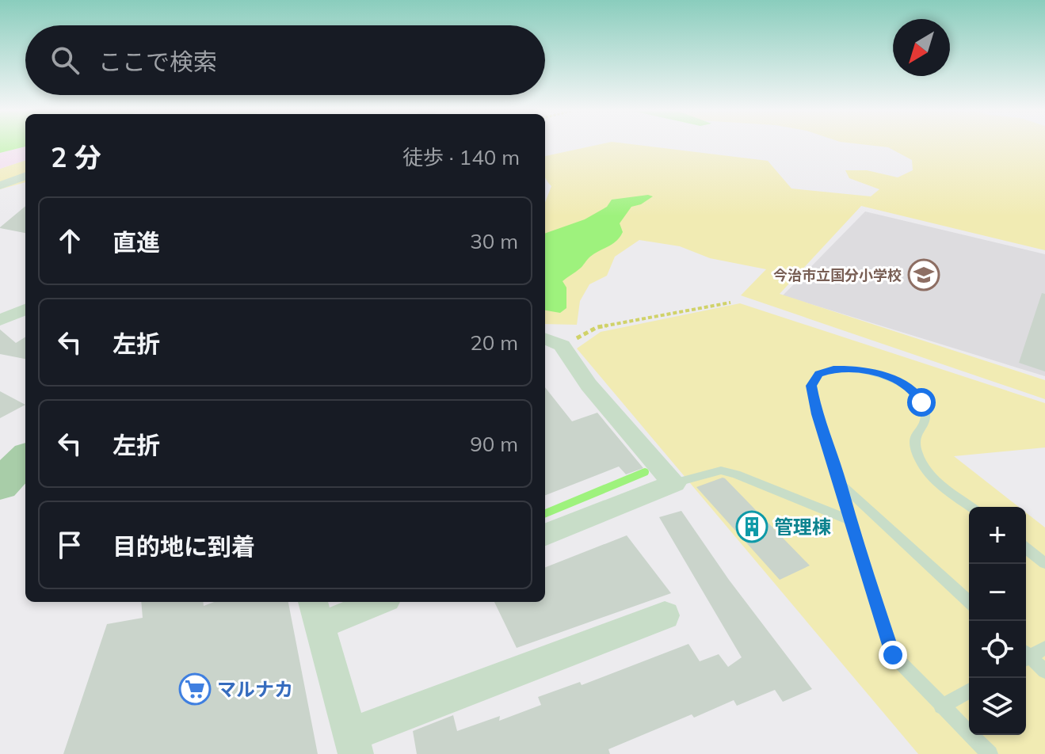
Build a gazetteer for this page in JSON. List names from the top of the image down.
{
  "places": {
    "school or university": ["今治市立国分小学校"],
    "building": ["管理棟"],
    "supermarket": ["マルナカ"]
  },
  "north": "bottom left",
  "page": {
    "search": "ここで検索",
    "heading": ["2 分", "徒歩 · 140 m"],
    "list": [
      ["直進", "30 m"],
      ["左折", "20 m"],
      ["左折", "90 m"],
      "目的地に到着"
    ],
    "map_buttons": ["+", "−"]
  }
}
